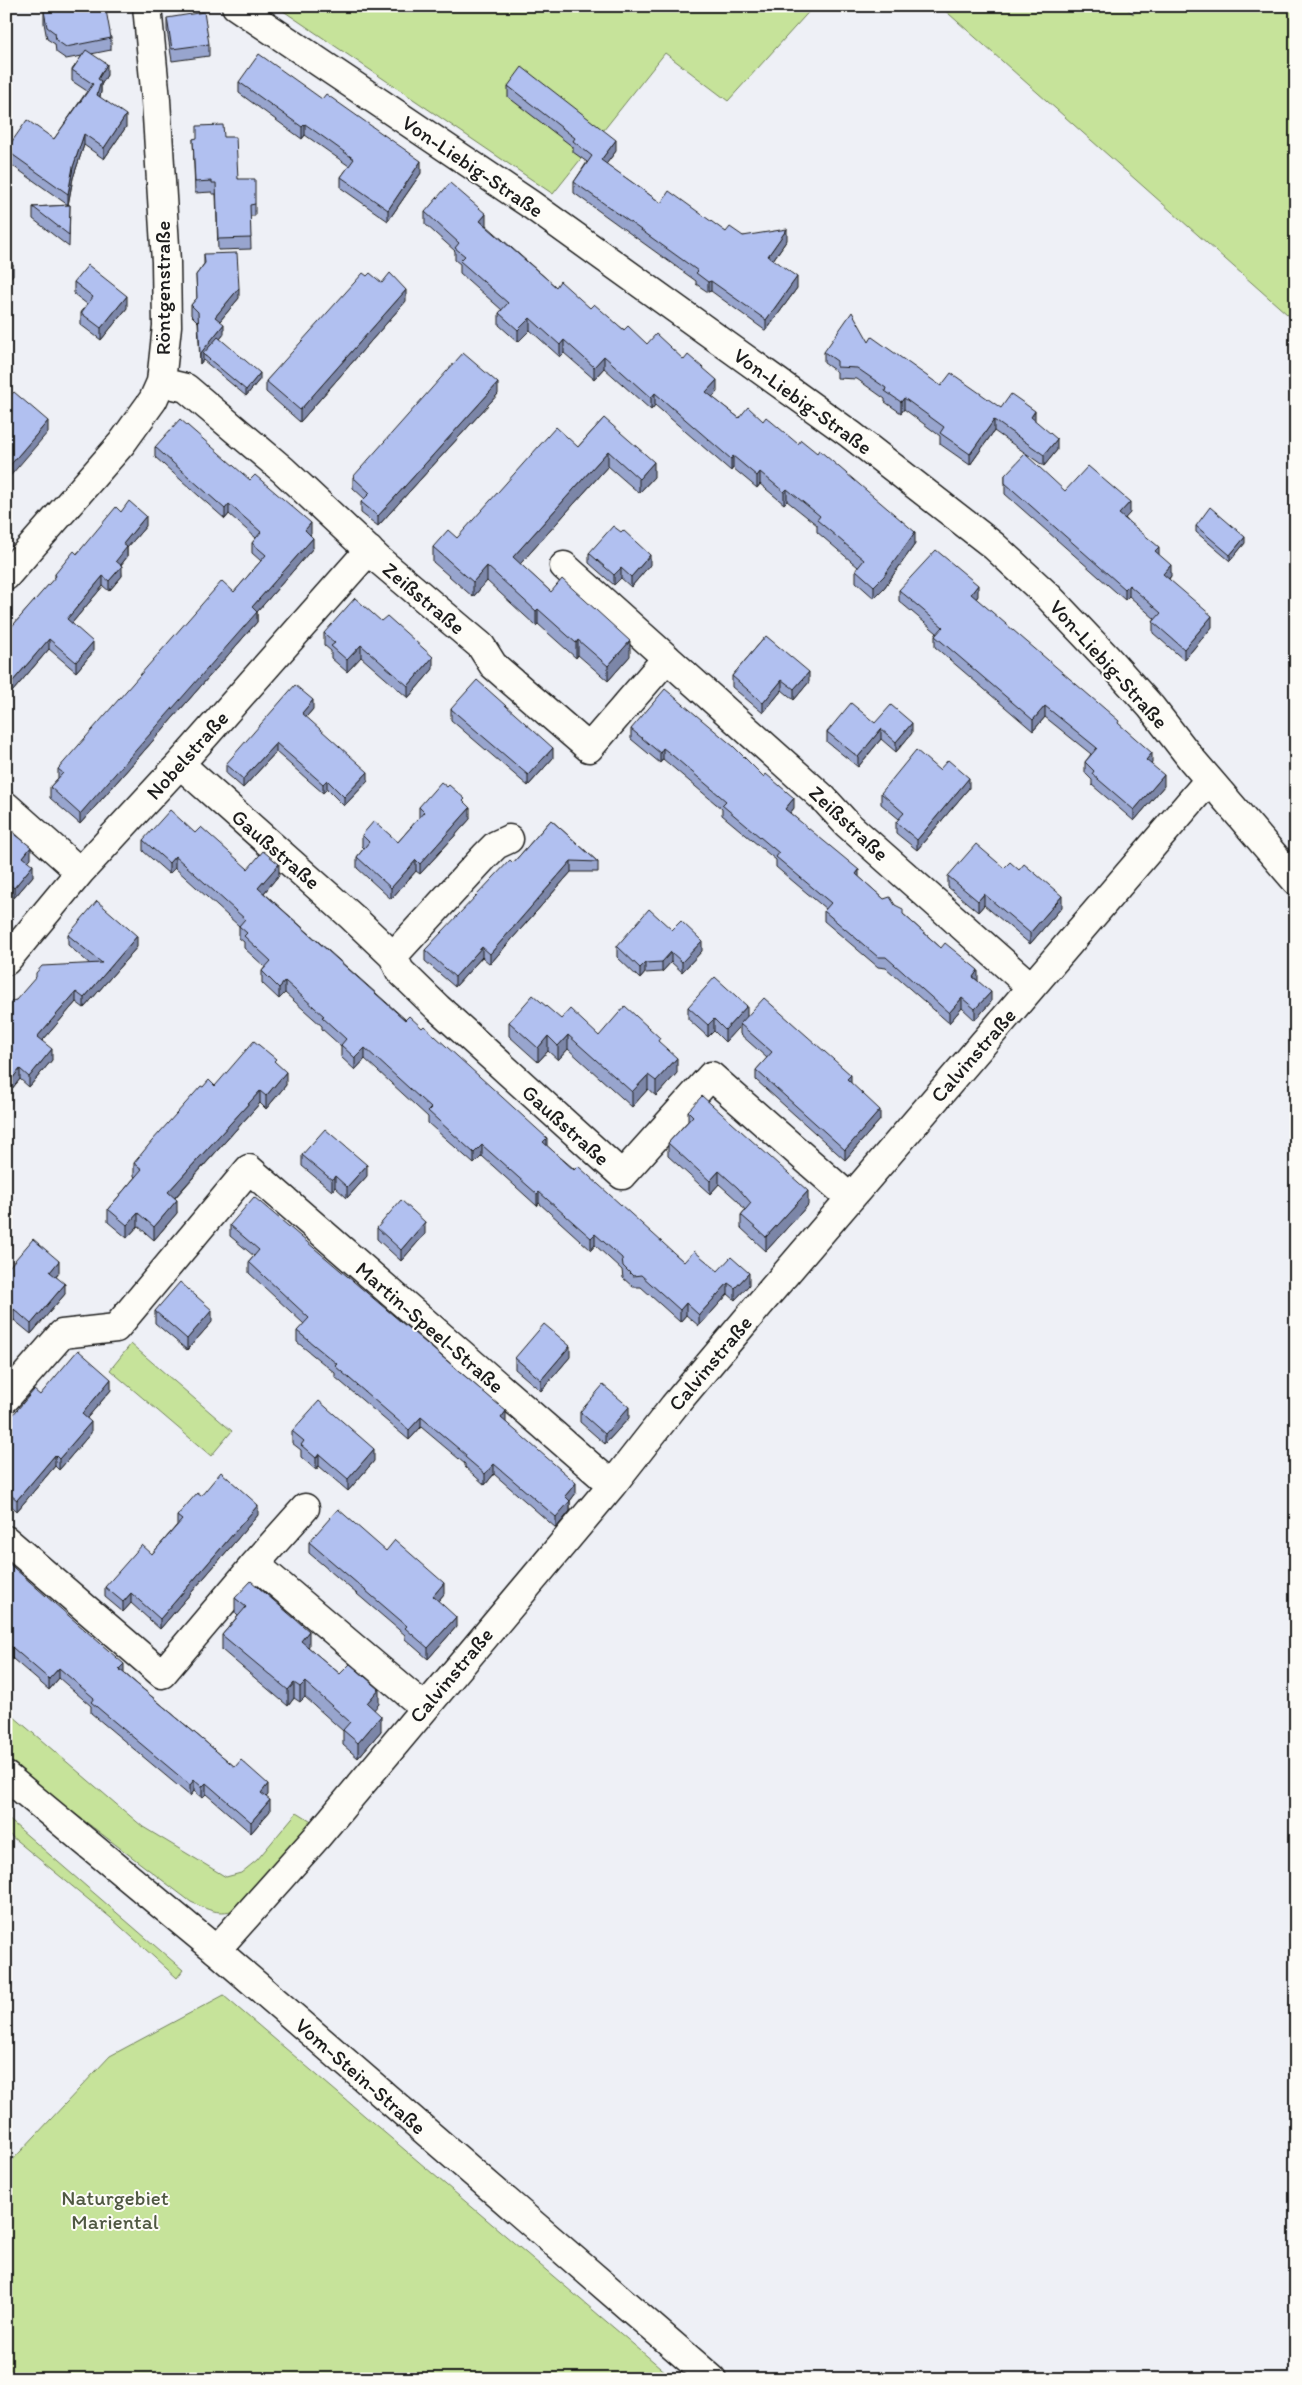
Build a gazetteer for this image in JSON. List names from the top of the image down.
{
  "streets": {
    "street": [
      "Von-Liebig-Straße",
      "Röntgenstraße",
      "Zeißstraße",
      "Nobelstraße",
      "Gaußstraße",
      "Calvinstraße",
      "Martin-Speel-Straße",
      "Vom-Stein-Straße"
    ]
  },
  "crossings": [
    ["Von-Liebig-Straße", "Calvinstraße"],
    ["Röntgenstraße", "Zeißstraße"],
    ["Zeißstraße", "Nobelstraße"],
    ["Zeißstraße", "Calvinstraße"],
    ["Nobelstraße", "Gaußstraße"],
    ["Gaußstraße", "Calvinstraße"],
    ["Calvinstraße", "Martin-Speel-Straße"],
    ["Calvinstraße", "Vom-Stein-Straße"]
  ],
  "parks": ["Naturgebiet Mariental"]
}
